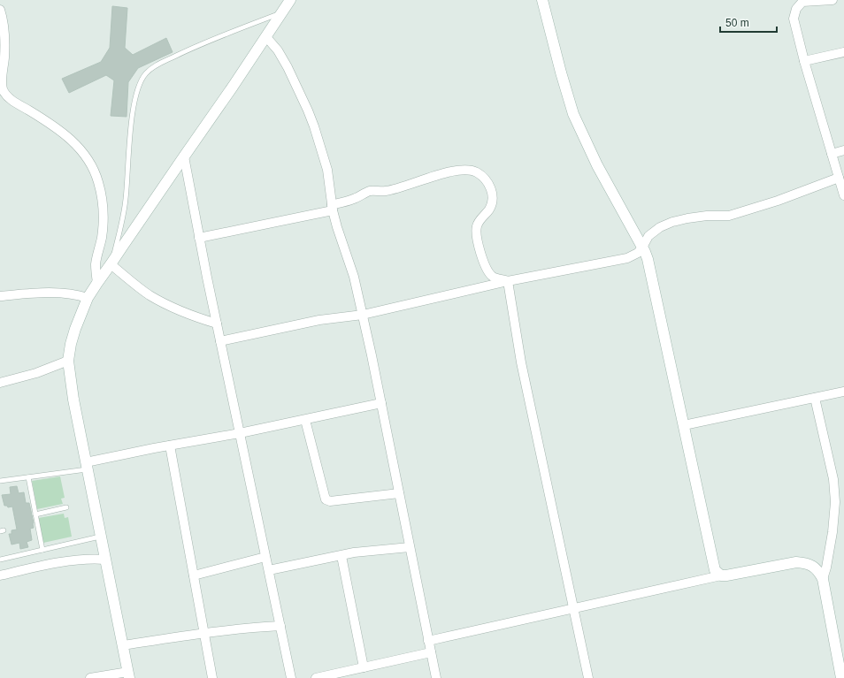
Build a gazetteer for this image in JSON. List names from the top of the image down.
{
  "scale_bar": "50 m"
}
